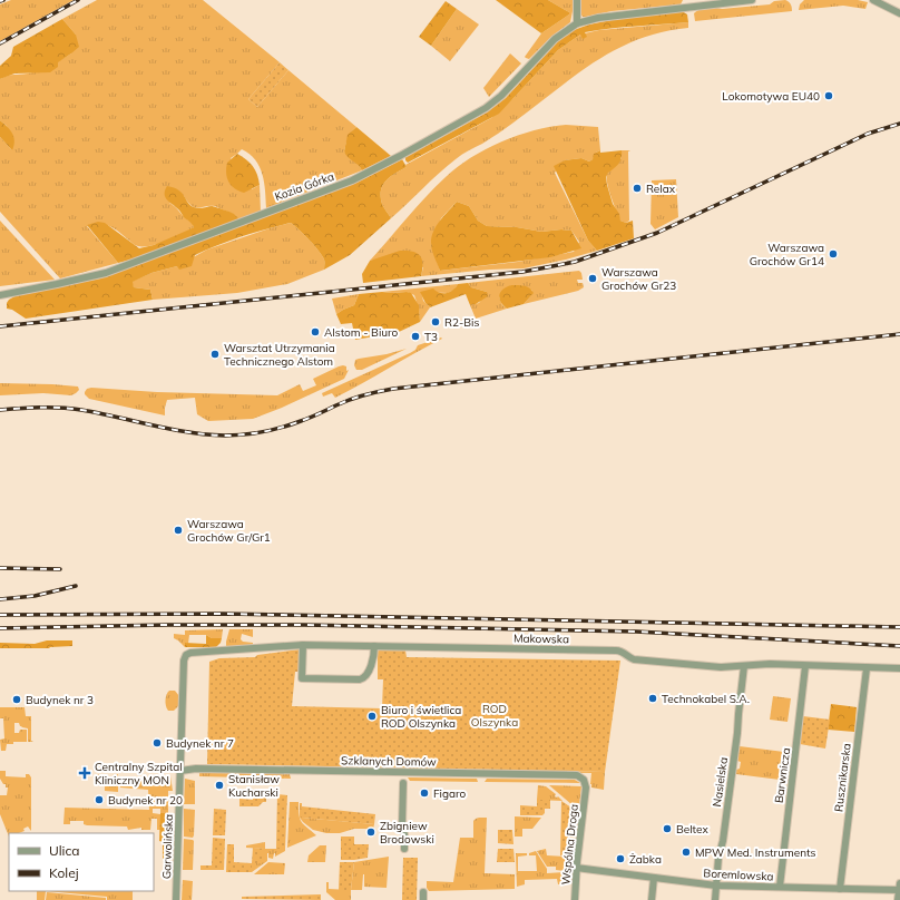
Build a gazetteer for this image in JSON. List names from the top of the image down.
{
  "streets": {
    "street": [
      "Kozia Górka",
      "Makowska",
      "Szklanych Domów",
      "Barwnicza",
      "Rusznikarska",
      "Nasielska",
      "Wspólna Droga",
      "Garwolińska",
      "Boremlowska"
    ]
  },
  "crossings": [
    ["Makowska", "Barwnicza"],
    ["Makowska", "Rusznikarska"],
    ["Makowska", "Nasielska"],
    ["Makowska", "Garwolińska"],
    ["Szklanych Domów", "Wspólna Droga"],
    ["Szklanych Domów", "Garwolińska"],
    ["Barwnicza", "Boremlowska"],
    ["Rusznikarska", "Boremlowska"],
    ["Nasielska", "Boremlowska"],
    ["Wspólna Droga", "Boremlowska"]
  ],
  "parks": ["ROD Olszynka"],
  "places": {
    "other": [
      "Lokomotywa EU40",
      "Relax",
      "Warszawa Grochów Gr14",
      "Warszawa Grochów Gr23",
      "R2-Bis",
      "Alstom - Biuro",
      "T3",
      "Warsztat Utrzymania Technicznego Alstom",
      "Warszawa Grochów Gr/Gr1",
      "Technokabel S.A.",
      "Budynek nr 3",
      "Biuro i świetlica ROD Olszynka",
      "Budynek nr 7",
      "Stanisław Kucharski",
      "Figaro",
      "Budynek nr 20",
      "Beltex",
      "Zbigniew Brodowski",
      "MPW Med. Instruments",
      "Żabka"
    ],
    "health": ["Centralny Szpital Kliniczny MON"]
  },
  "legend": ["Ulica", "Kolej"]
}
